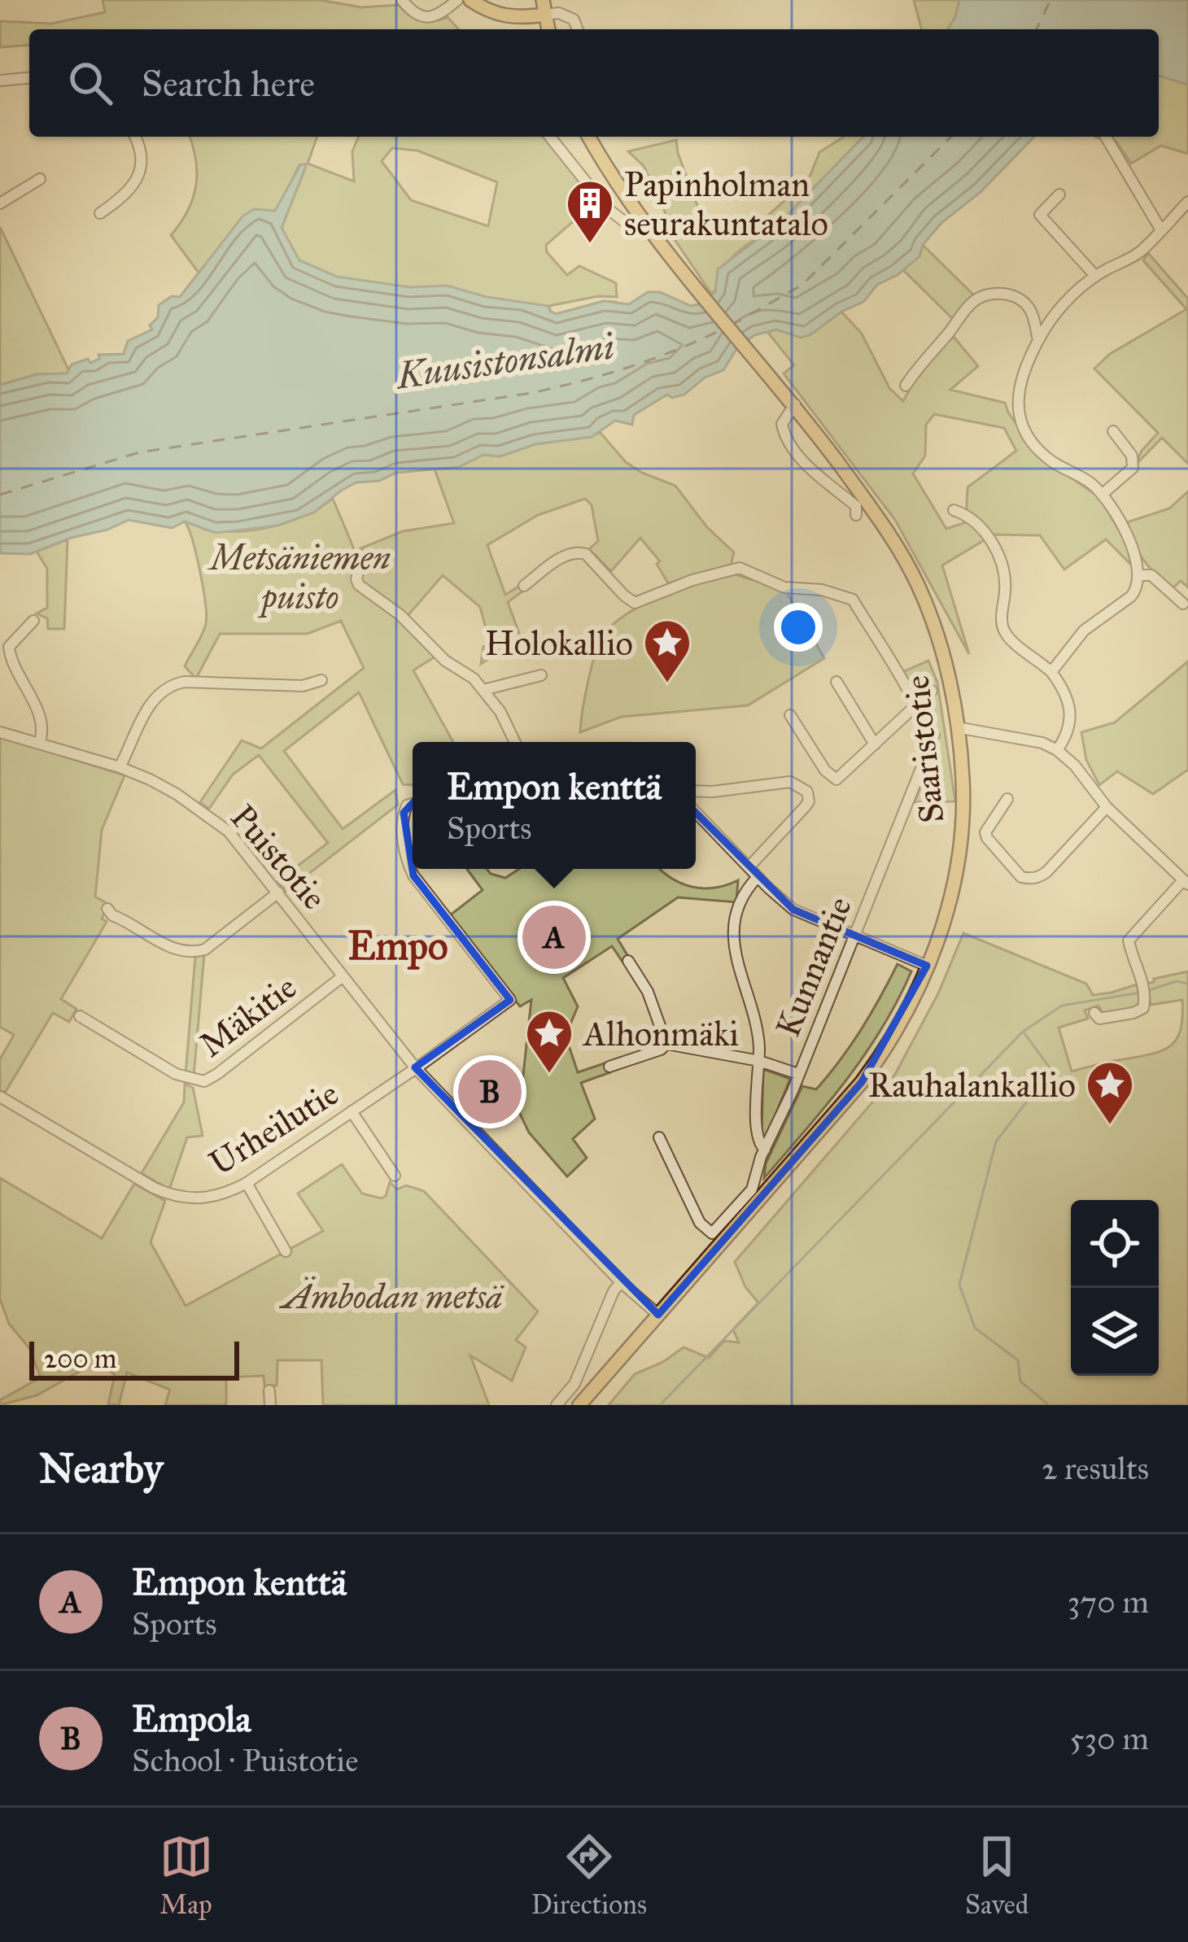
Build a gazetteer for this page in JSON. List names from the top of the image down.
{
  "streets": {
    "main road": ["Saaristotie"],
    "street": [
      "Puistotie",
      "Kunnantie",
      "Mäkitie",
      "Urheilutie"
    ]
  },
  "crossings": [
    ["Saaristotie", "Puistotie"],
    ["Puistotie", "Mäkitie"],
    ["Puistotie", "Urheilutie"]
  ],
  "districts": ["Empo"],
  "water": ["Kuusistonsalmi"],
  "parks": ["Metsäniemen puisto", "Ämbodan metsä"],
  "places": {
    "building": ["Papinholman seurakuntatalo"],
    "place": ["Holokallio", "Alhonmäki", "Rauhalankallio"]
  },
  "scale_bar": "200 m",
  "page": {
    "search": "Search here",
    "popup": ["Empon kenttä", "Sports"],
    "pins": ["A", "B"],
    "scale": "200 m",
    "heading": ["Nearby", "2 results"],
    "list": [
      {
        "mark": "A",
        "name": "Empon kenttä",
        "note": "Sports",
        "value": "370 m"
      },
      {
        "mark": "B",
        "name": "Empola",
        "note": "School · Puistotie",
        "value": "530 m"
      }
    ],
    "nav": ["Map", "Directions", "Saved"]
  }
}
